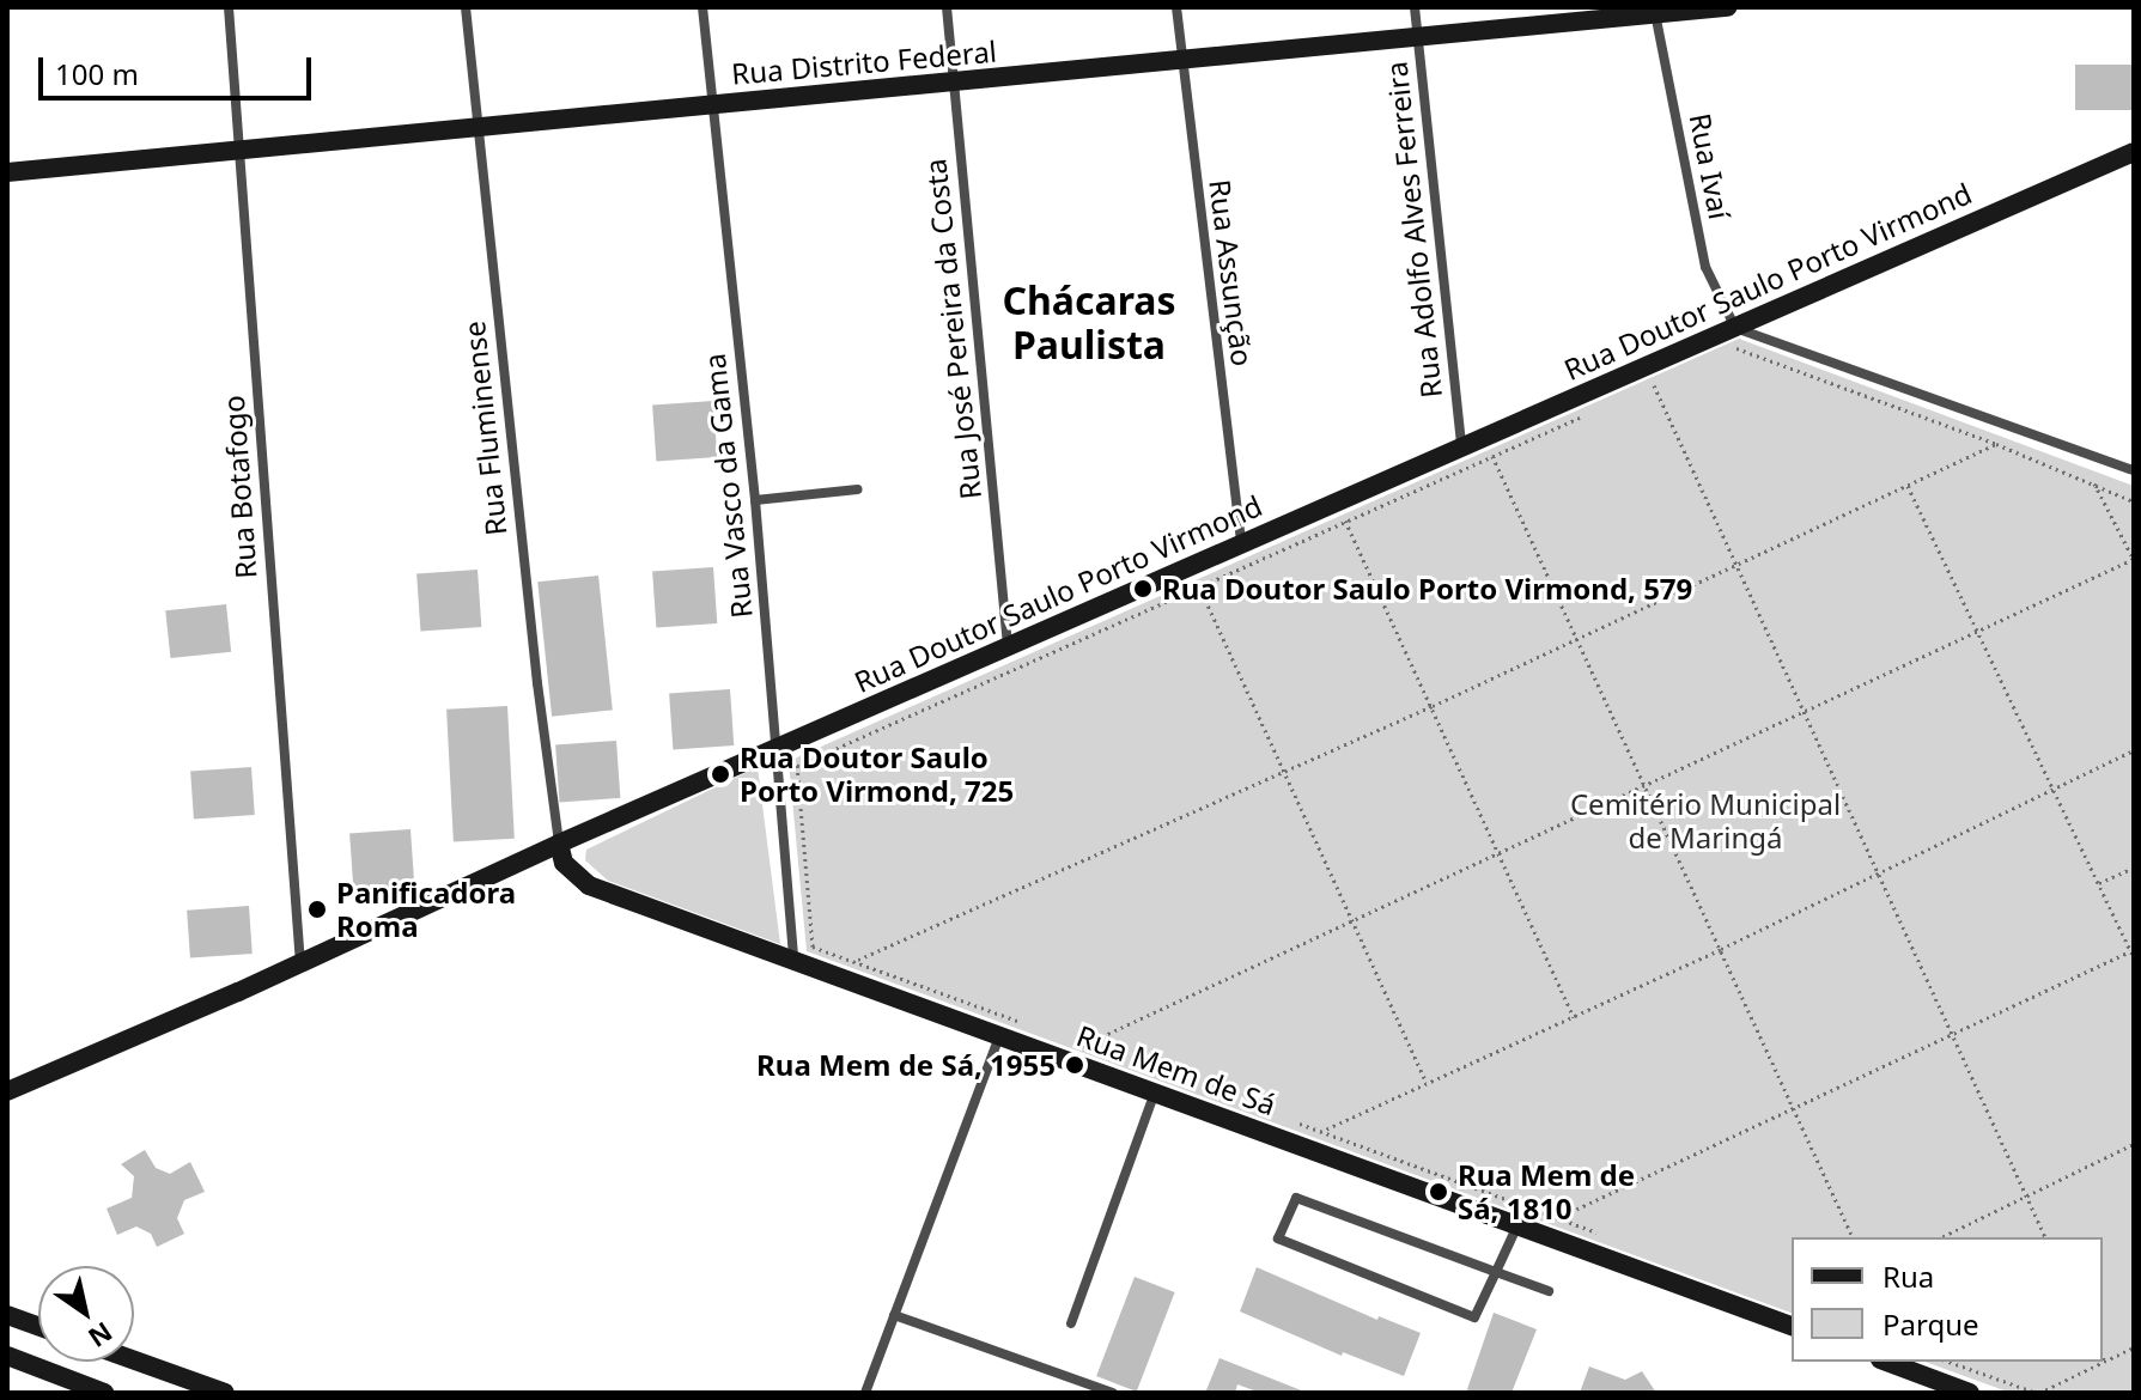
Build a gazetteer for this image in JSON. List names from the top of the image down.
{
  "streets": {
    "street": [
      "Rua Distrito Federal",
      "Rua Ivaí",
      "Rua Adolfo Alves Ferreira",
      "Rua Assunção",
      "Rua Doutor Saulo Porto Virmond",
      "Rua José Pereira da Costa",
      "Rua Fluminense",
      "Rua Vasco da Gama",
      "Rua Botafogo",
      "Rua Mem de Sá"
    ]
  },
  "crossings": [
    ["Rua Distrito Federal", "Rua Ivaí"],
    ["Rua Distrito Federal", "Rua Adolfo Alves Ferreira"],
    ["Rua Distrito Federal", "Rua Assunção"],
    ["Rua Distrito Federal", "Rua José Pereira da Costa"],
    ["Rua Distrito Federal", "Rua Fluminense"],
    ["Rua Distrito Federal", "Rua Vasco da Gama"],
    ["Rua Distrito Federal", "Rua Botafogo"],
    ["Rua Ivaí", "Rua Doutor Saulo Porto Virmond"],
    ["Rua Adolfo Alves Ferreira", "Rua Doutor Saulo Porto Virmond"],
    ["Rua Assunção", "Rua Doutor Saulo Porto Virmond"],
    ["Rua Doutor Saulo Porto Virmond", "Rua José Pereira da Costa"],
    ["Rua Doutor Saulo Porto Virmond", "Rua Fluminense"],
    ["Rua Doutor Saulo Porto Virmond", "Rua Vasco da Gama"],
    ["Rua Doutor Saulo Porto Virmond", "Rua Botafogo"],
    ["Rua Doutor Saulo Porto Virmond", "Rua Mem de Sá"],
    ["Rua Fluminense", "Rua Mem de Sá"],
    ["Rua Vasco da Gama", "Rua Mem de Sá"]
  ],
  "districts": ["Chácaras Paulista"],
  "parks": ["Cemitério Municipal de Maringá"],
  "places": [
    "Rua Doutor Saulo Porto Virmond, 579",
    "Rua Doutor Saulo Porto Virmond, 725",
    "Panificadora Roma",
    "Rua Mem de Sá, 1955",
    "Rua Mem de Sá, 1810"
  ],
  "legend": ["Rua", "Parque"],
  "scale_bar": "100 m",
  "north": "bottom right"
}
